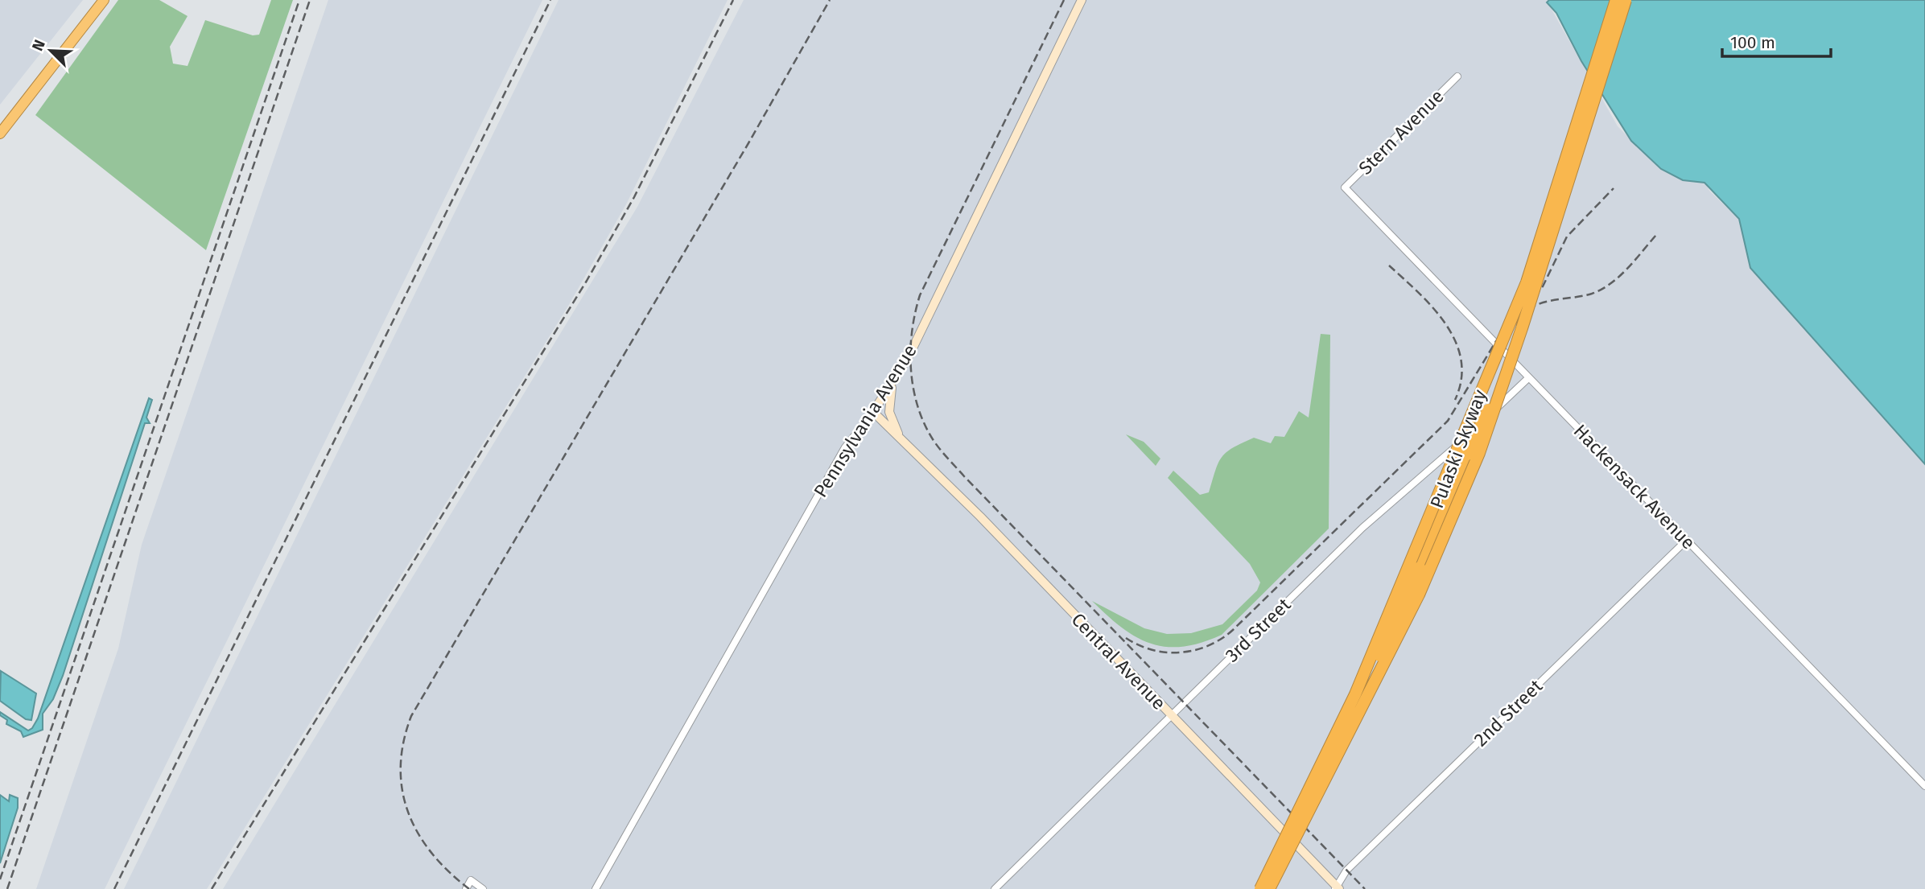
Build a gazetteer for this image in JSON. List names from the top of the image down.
{
  "streets": {
    "highway": ["Pulaski Skyway"],
    "main road": ["Pennsylvania Avenue", "Central Avenue"],
    "street": [
      "Stern Avenue",
      "Hackensack Avenue",
      "3rd Street",
      "2nd Street"
    ]
  },
  "crossings": [
    ["Stern Avenue", "Hackensack Avenue"],
    ["Pennsylvania Avenue", "Central Avenue"],
    ["Hackensack Avenue", "3rd Street"],
    ["Hackensack Avenue", "2nd Street"],
    ["3rd Street", "Central Avenue"],
    ["Central Avenue", "2nd Street"]
  ],
  "scale_bar": "100 m",
  "north": "top left"
}
